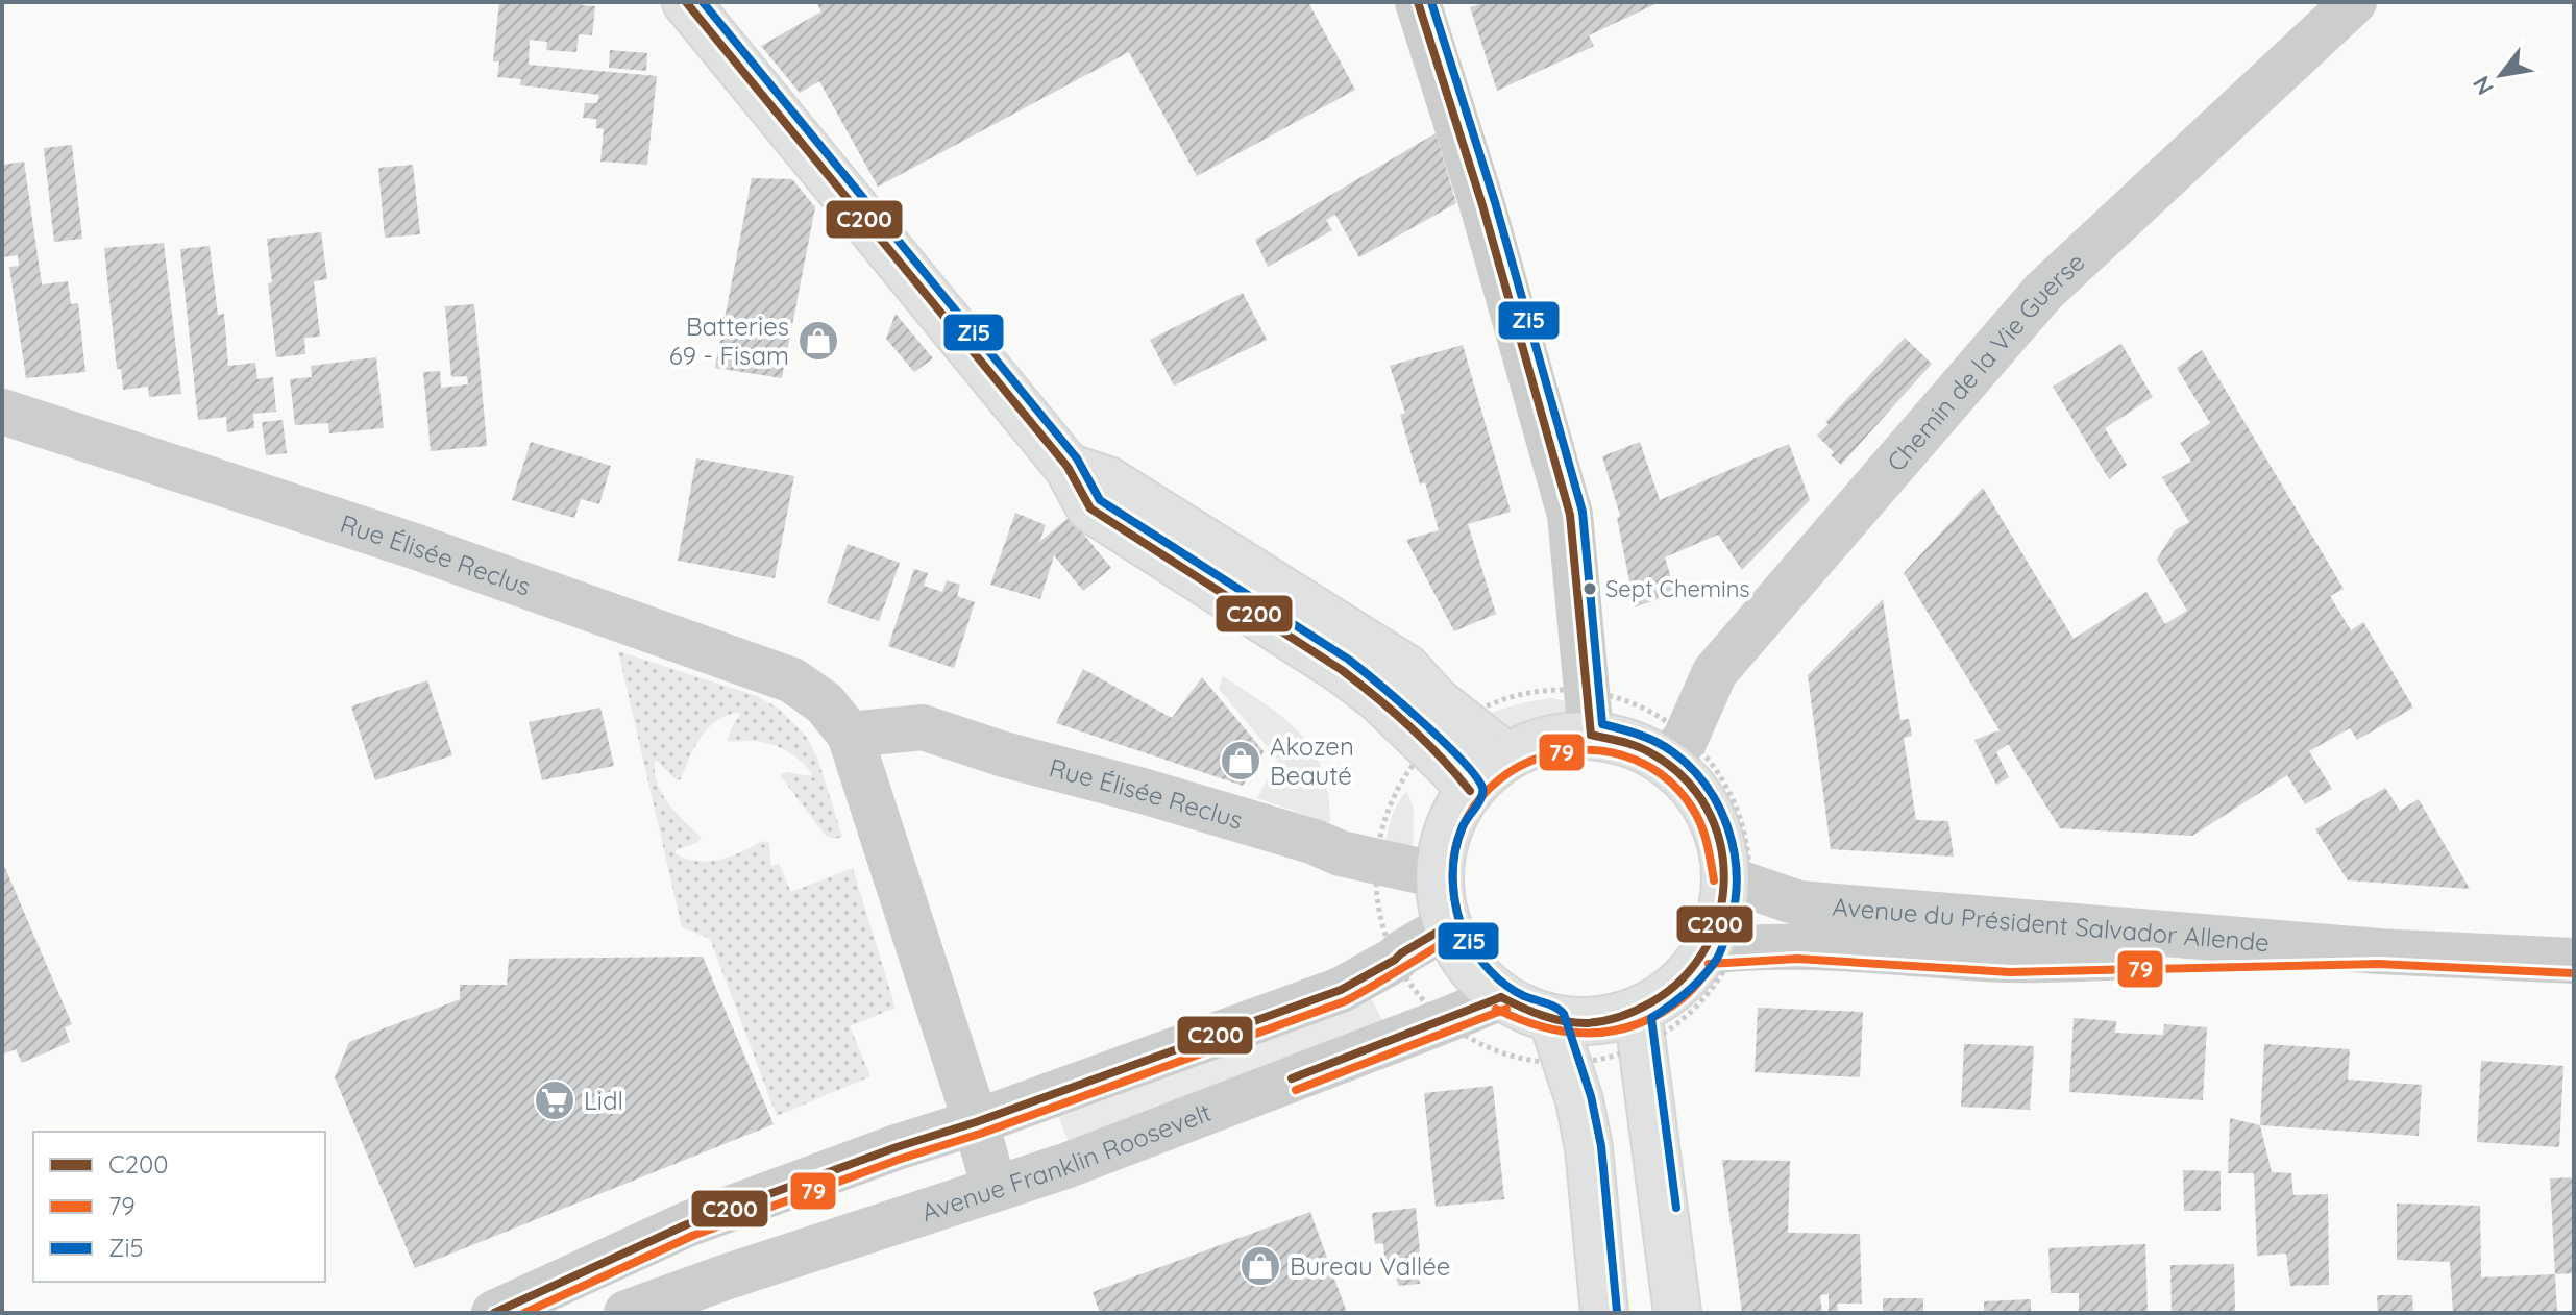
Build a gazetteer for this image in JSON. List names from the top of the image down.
{
  "streets": {
    "street": [
      "Chemin de la Vie Guerse",
      "Rue Élisée Reclus",
      "Avenue du Président Salvador Allende",
      "Avenue Franklin Roosevelt"
    ]
  },
  "crossings": [
    ["Rue Élisée Reclus", "Avenue Franklin Roosevelt"]
  ],
  "places": {
    "shop": ["Batteries 69 - Fisam", "Akozen Beauté", "Bureau Vallée"],
    "other": ["Sept Chemins"],
    "supermarket": ["Lidl"]
  },
  "lines": ["transit line C200", "transit line Zi5", "transit line 79"],
  "legend": ["C200", "79", "Zi5"],
  "north": "bottom left"
}
